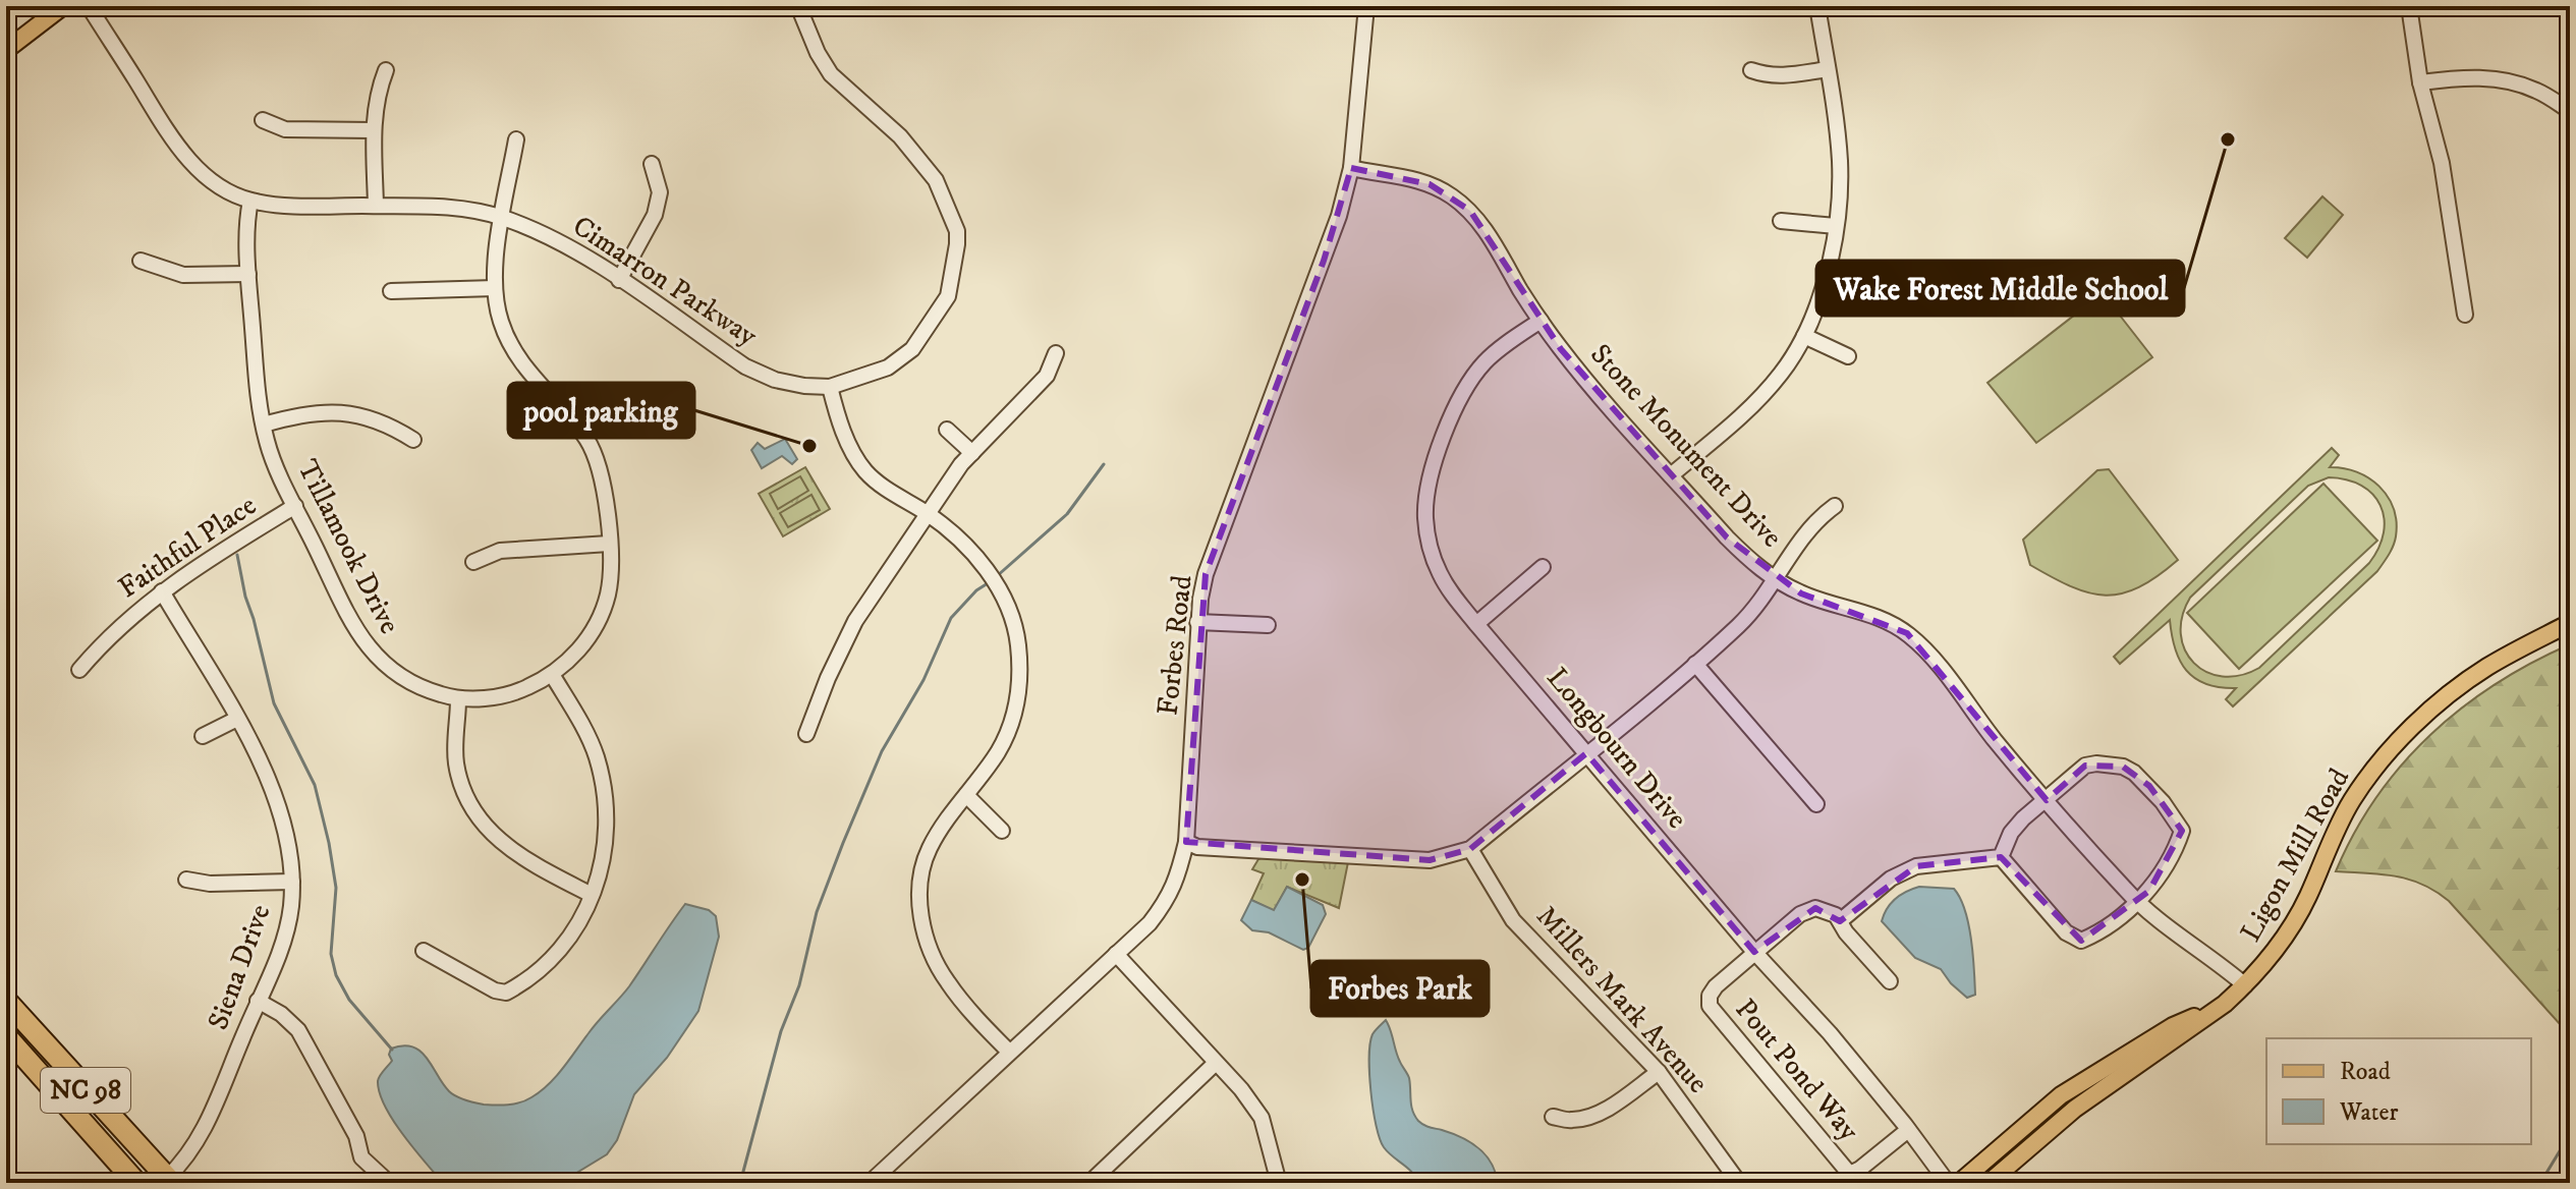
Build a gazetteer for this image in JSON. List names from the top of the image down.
{
  "streets": {
    "highway": ["NC 98"],
    "main road": ["Ligon Mill Road"],
    "street": [
      "Cimarron Parkway",
      "Stone Monument Drive",
      "Faithful Place",
      "Tillamook Drive",
      "Forbes Road",
      "Longbourn Drive",
      "Siena Drive",
      "Millers Mark Avenue",
      "Pout Pond Way"
    ]
  },
  "crossings": [
    ["Cimarron Parkway", "Tillamook Drive"],
    ["Stone Monument Drive", "Forbes Road"],
    ["Stone Monument Drive", "Longbourn Drive"],
    ["Stone Monument Drive", "Ligon Mill Road"],
    ["Faithful Place", "Tillamook Drive"],
    ["Faithful Place", "Siena Drive"],
    ["Longbourn Drive", "Pout Pond Way"],
    ["Siena Drive", "NC 98"]
  ],
  "places": ["Wake Forest Middle School", "pool parking", "Forbes Park"],
  "legend": ["Road", "Water"]
}
